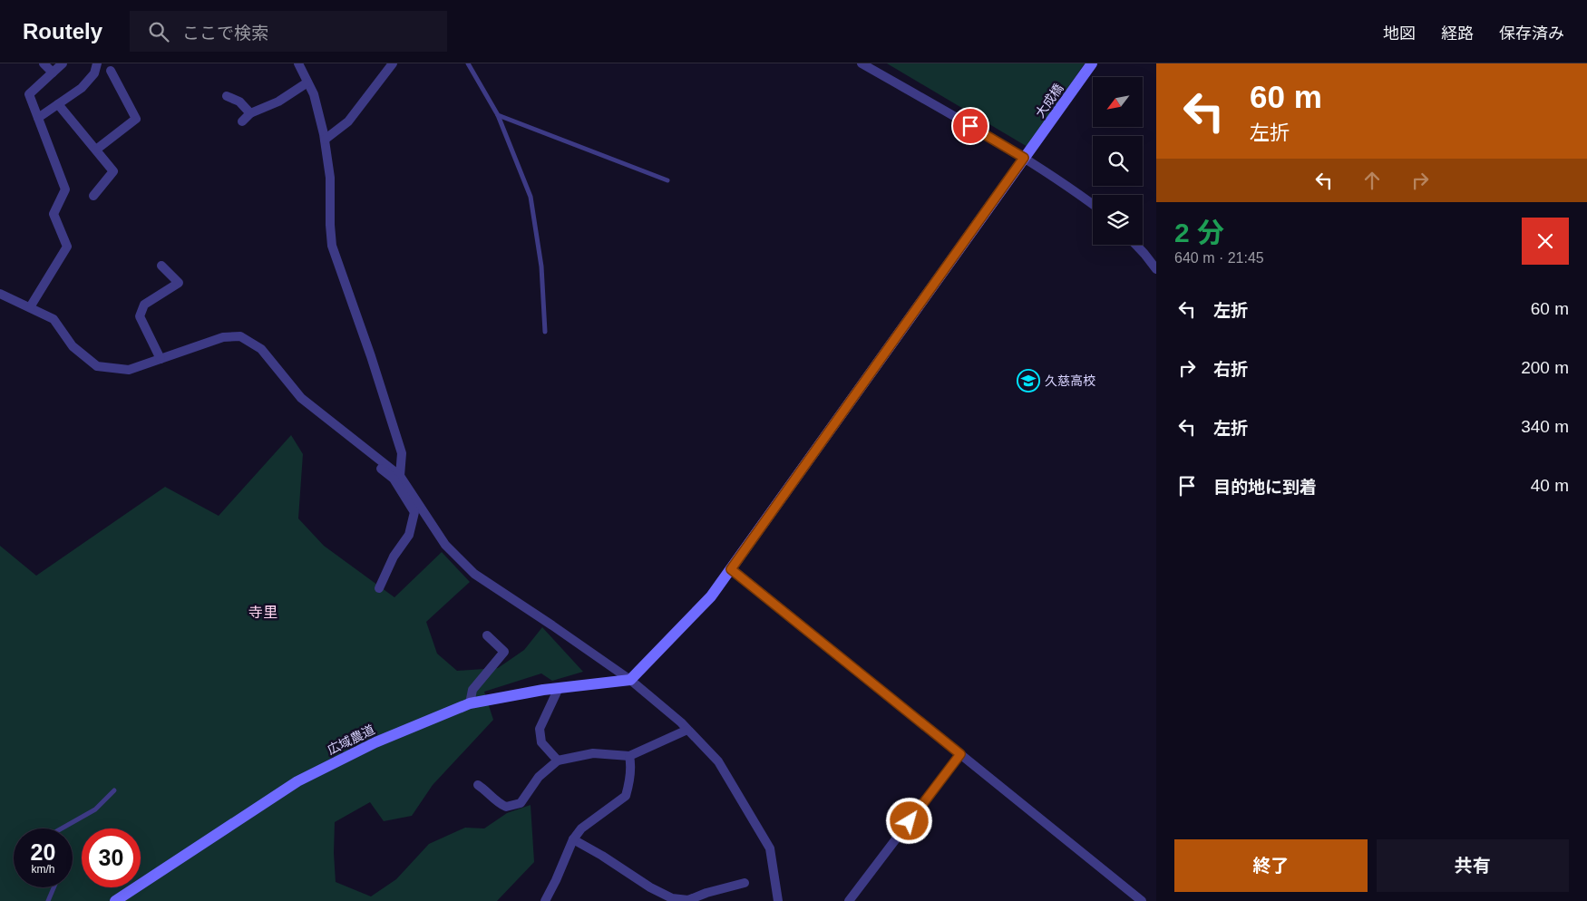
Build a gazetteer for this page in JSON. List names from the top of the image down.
{
  "streets": {
    "street": ["大成橋", "広域農道"]
  },
  "crossings": [
    ["大成橋", "広域農道"]
  ],
  "districts": ["寺里"],
  "places": {
    "school or university": ["久慈高校"]
  },
  "north": "bottom left",
  "page": {
    "header": "Routely",
    "search": "ここで検索",
    "nav": ["地図", "経路", "保存済み"],
    "turn": ["60 m", "左折"],
    "heading": ["2 分", "640 m · 21:45"],
    "list": [
      {
        "name": "左折",
        "value": "60 m"
      },
      {
        "name": "右折",
        "value": "200 m"
      },
      {
        "name": "左折",
        "value": "340 m"
      },
      {
        "name": "目的地に到着",
        "value": "40 m"
      }
    ],
    "speed": "20 km/h",
    "limit": "30",
    "buttons": ["終了", "共有"]
  }
}
